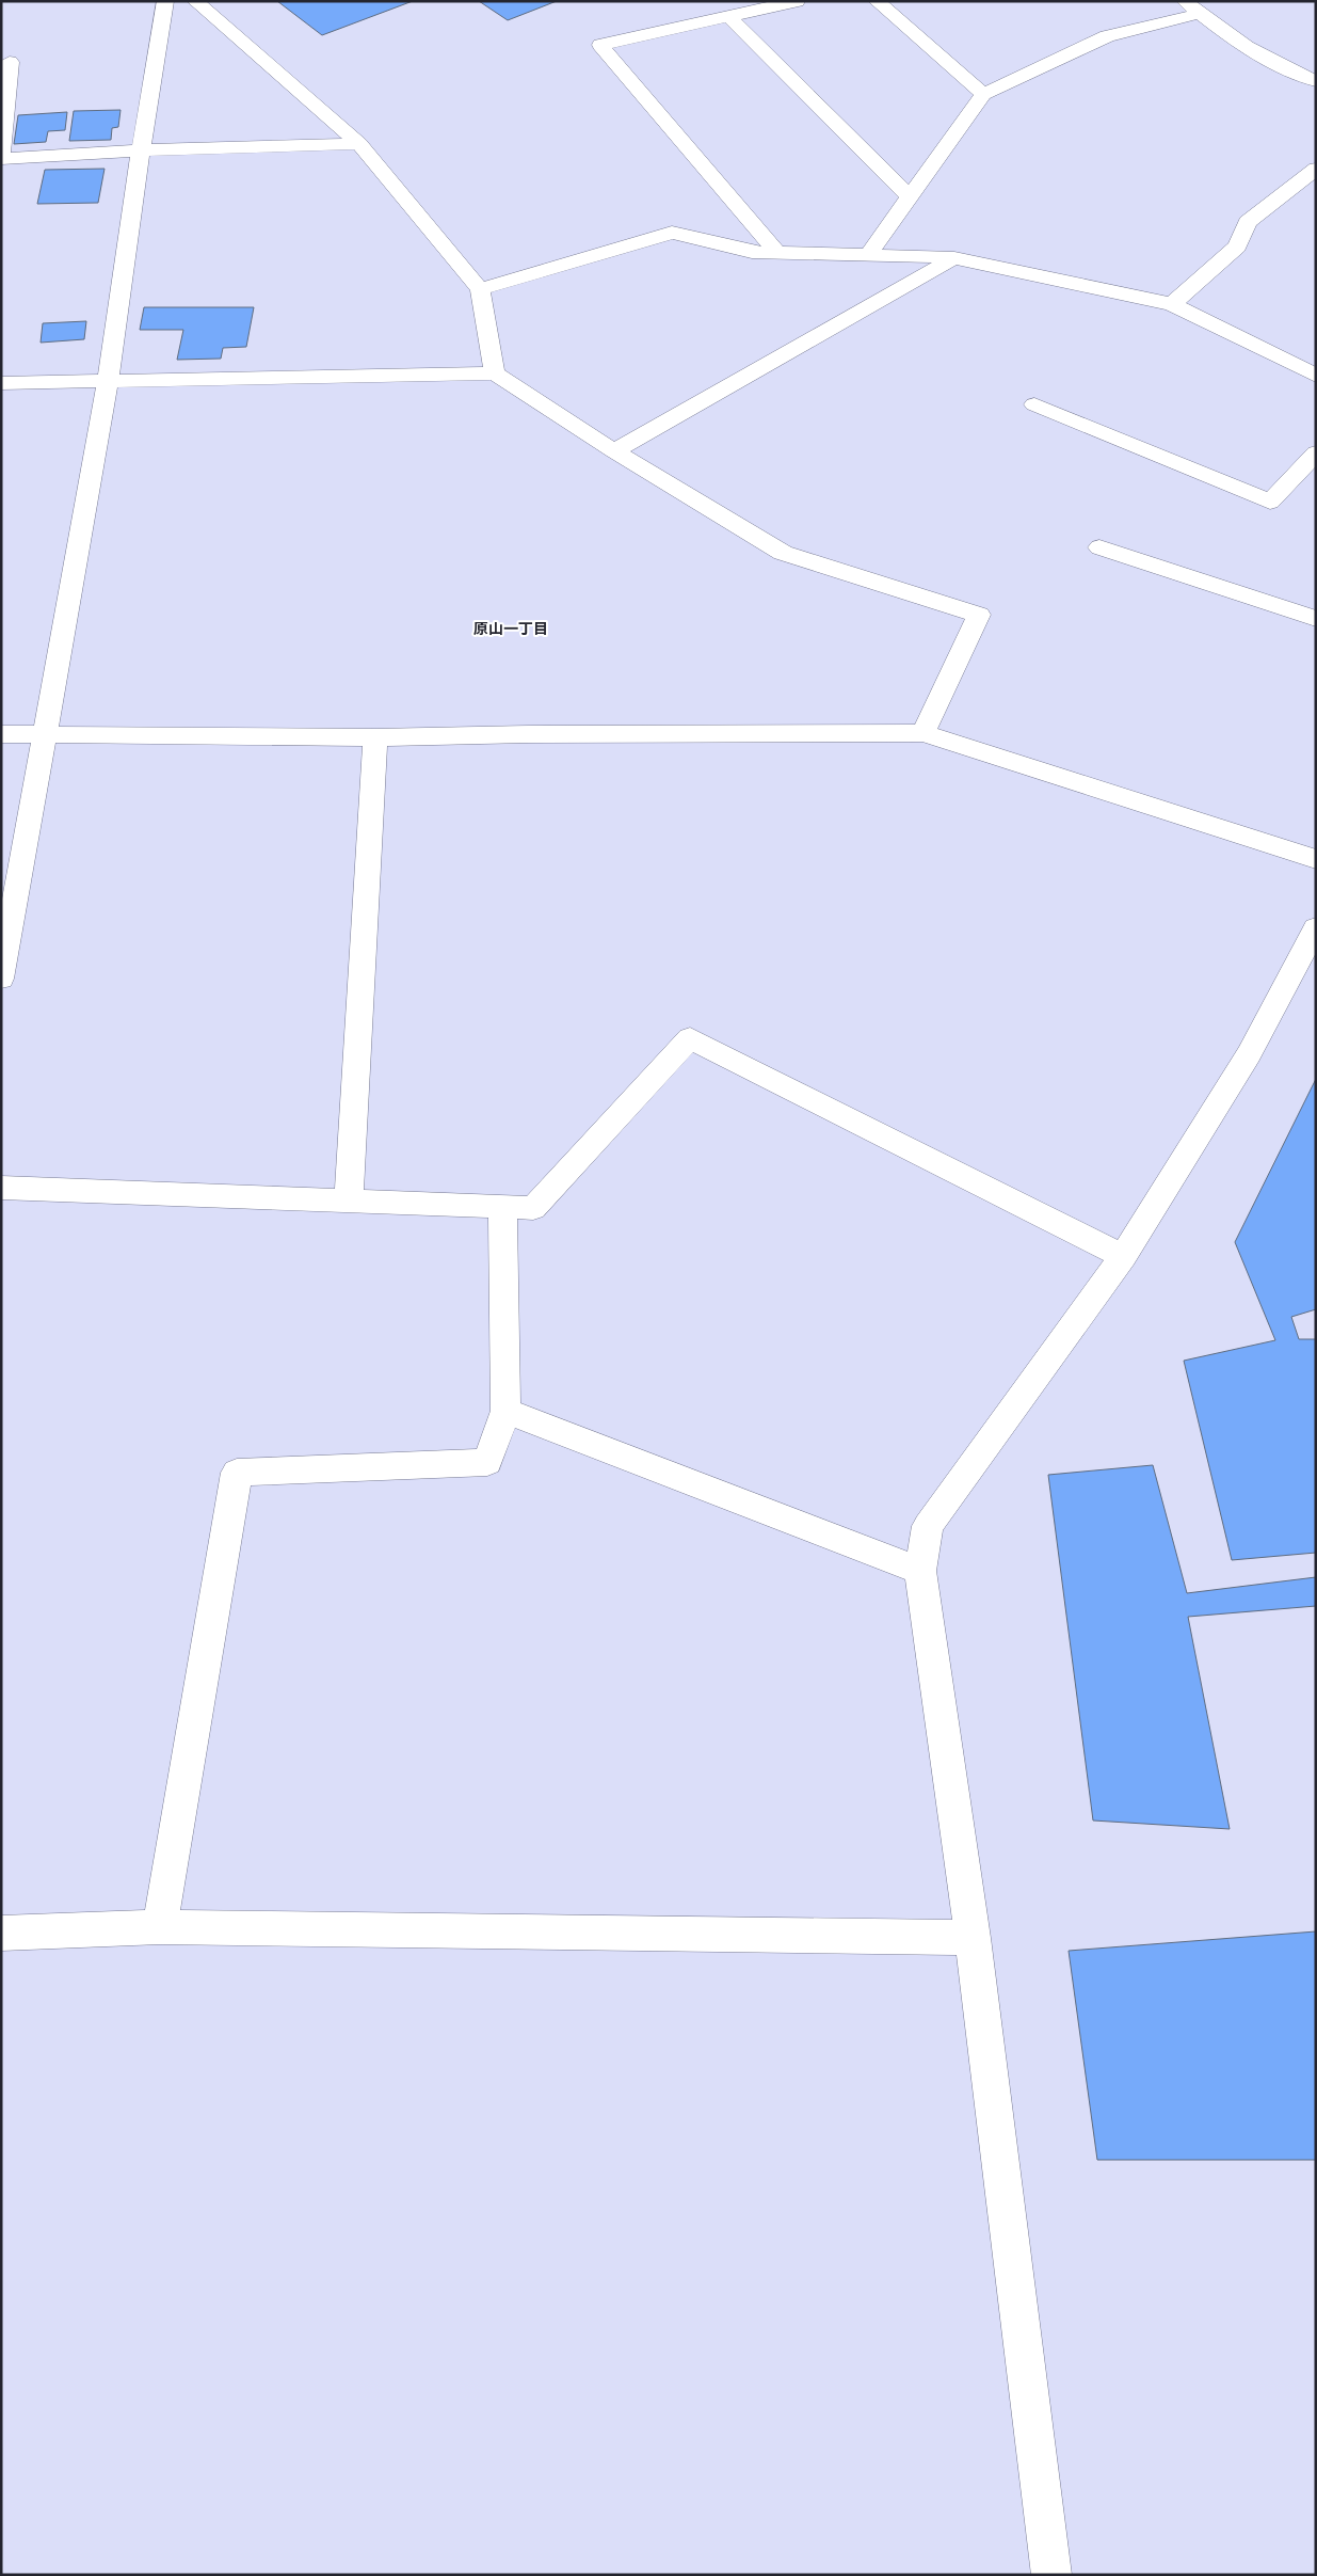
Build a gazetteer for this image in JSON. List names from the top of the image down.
{
  "districts": ["原山一丁目"]
}
